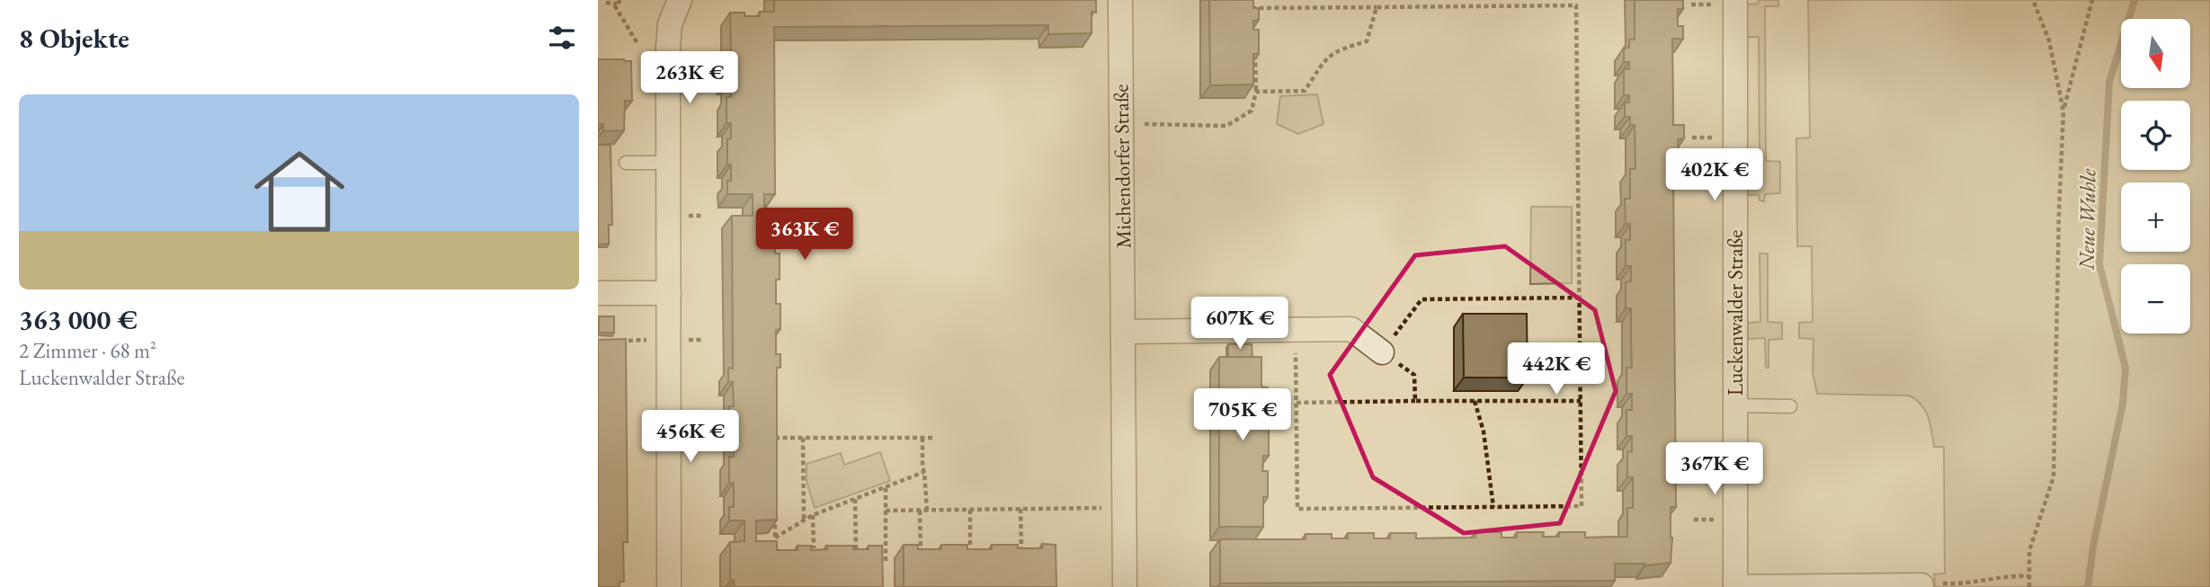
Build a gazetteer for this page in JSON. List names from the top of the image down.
{
  "streets": {
    "street": ["Michendorfer Straße", "Luckenwalder Straße"]
  },
  "water": ["Neue Wuhle"],
  "north": "bottom",
  "page": {
    "heading": "8 Objekte",
    "map_buttons": ["+", "−"],
    "price": [
      "263K €",
      "402K €",
      "363K €",
      "607K €",
      "442K €",
      "705K €",
      "456K €",
      "367K €"
    ],
    "list": [
      {
        "name": "363 000 €",
        "note": "2 Zimmer · 68 m² · Luckenwalder Straße"
      }
    ]
  }
}
